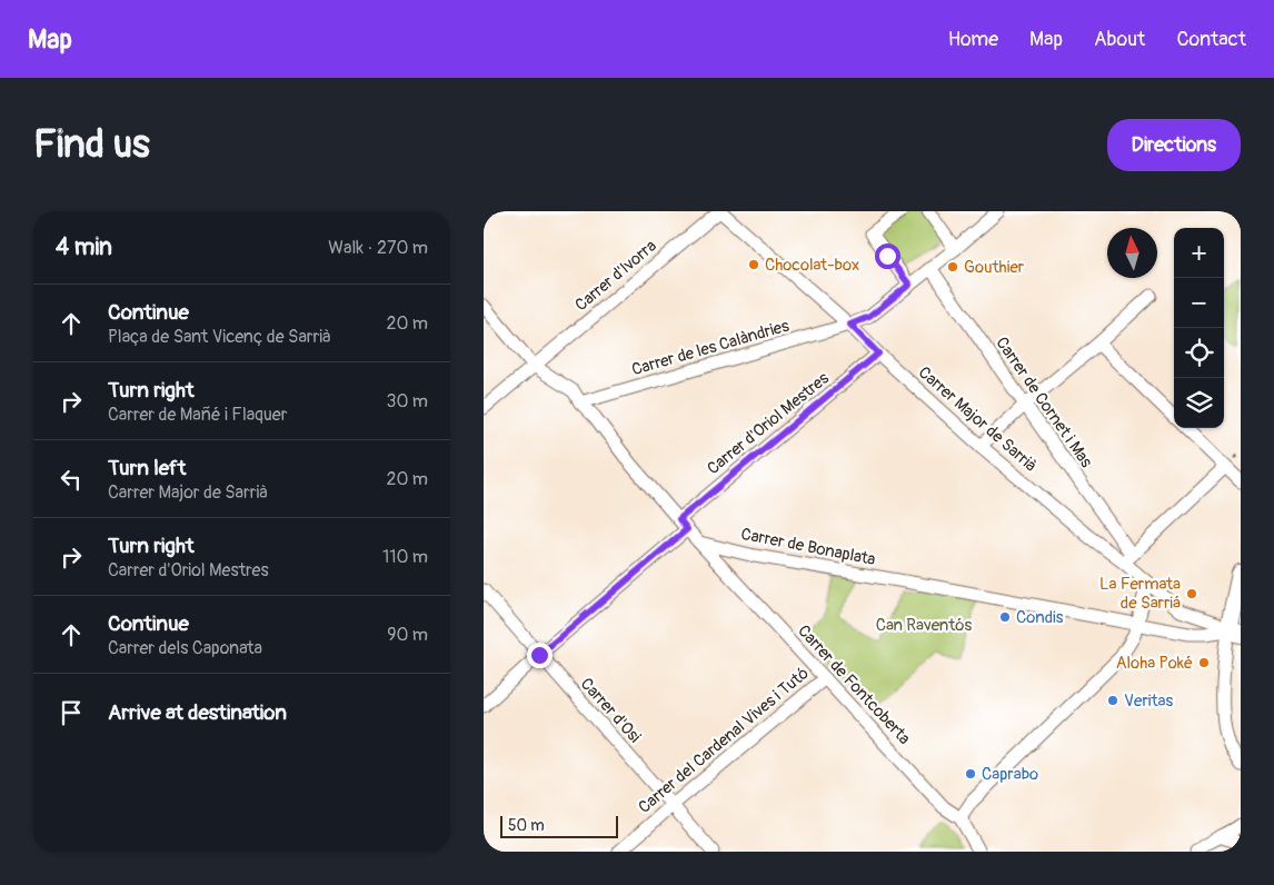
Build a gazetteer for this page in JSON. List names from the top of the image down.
{
  "streets": {
    "street": [
      "Carrer d'Ivorra",
      "Carrer de les Calàndries",
      "Carrer de Cornet i Mas",
      "Carrer Major de Sarrià",
      "Carrer d'Oriol Mestres",
      "Carrer de Bonaplata",
      "Carrer de Fontcoberta",
      "Carrer d'Osi",
      "Carrer del Cardenal Vives i Tutó"
    ]
  },
  "crossings": [
    ["Carrer d'Ivorra", "Carrer Major de Sarrià"],
    ["Carrer de les Calàndries", "Carrer de Cornet i Mas"],
    ["Carrer de les Calàndries", "Carrer Major de Sarrià"],
    ["Carrer de Cornet i Mas", "Carrer Major de Sarrià"],
    ["Carrer Major de Sarrià", "Carrer d'Oriol Mestres"],
    ["Carrer Major de Sarrià", "Carrer de Bonaplata"],
    ["Carrer d'Oriol Mestres", "Carrer d'Osi"],
    ["Carrer de Bonaplata", "Carrer de Fontcoberta"],
    ["Carrer de Fontcoberta", "Carrer del Cardenal Vives i Tutó"],
    ["Carrer d'Osi", "Carrer del Cardenal Vives i Tutó"]
  ],
  "parks": ["Can Raventós"],
  "places": [
    "Chocolat-box",
    "Gouthier",
    "La Fermata de Sarriá",
    "Condis",
    "Aloha Poké",
    "Veritas",
    "Caprabo"
  ],
  "scale_bar": "50 m",
  "north": "top",
  "page": {
    "header": "Map",
    "nav": [
      "Home",
      "Map",
      "About",
      "Contact"
    ],
    "buttons": "Directions",
    "title": "Find us",
    "heading": ["4 min", "Walk · 270 m"],
    "map_buttons": ["+", "−"],
    "list": [
      ["Continue", "Plaça de Sant Vicenç de Sarrià", "20 m"],
      ["Turn right", "Carrer de Mañé i Flaquer", "30 m"],
      ["Turn left", "Carrer Major de Sarrià", "20 m"],
      ["Turn right", "Carrer d'Oriol Mestres", "110 m"],
      ["Continue", "Carrer dels Caponata", "90 m"],
      "Arrive at destination"
    ],
    "scale": "50 m"
  }
}
